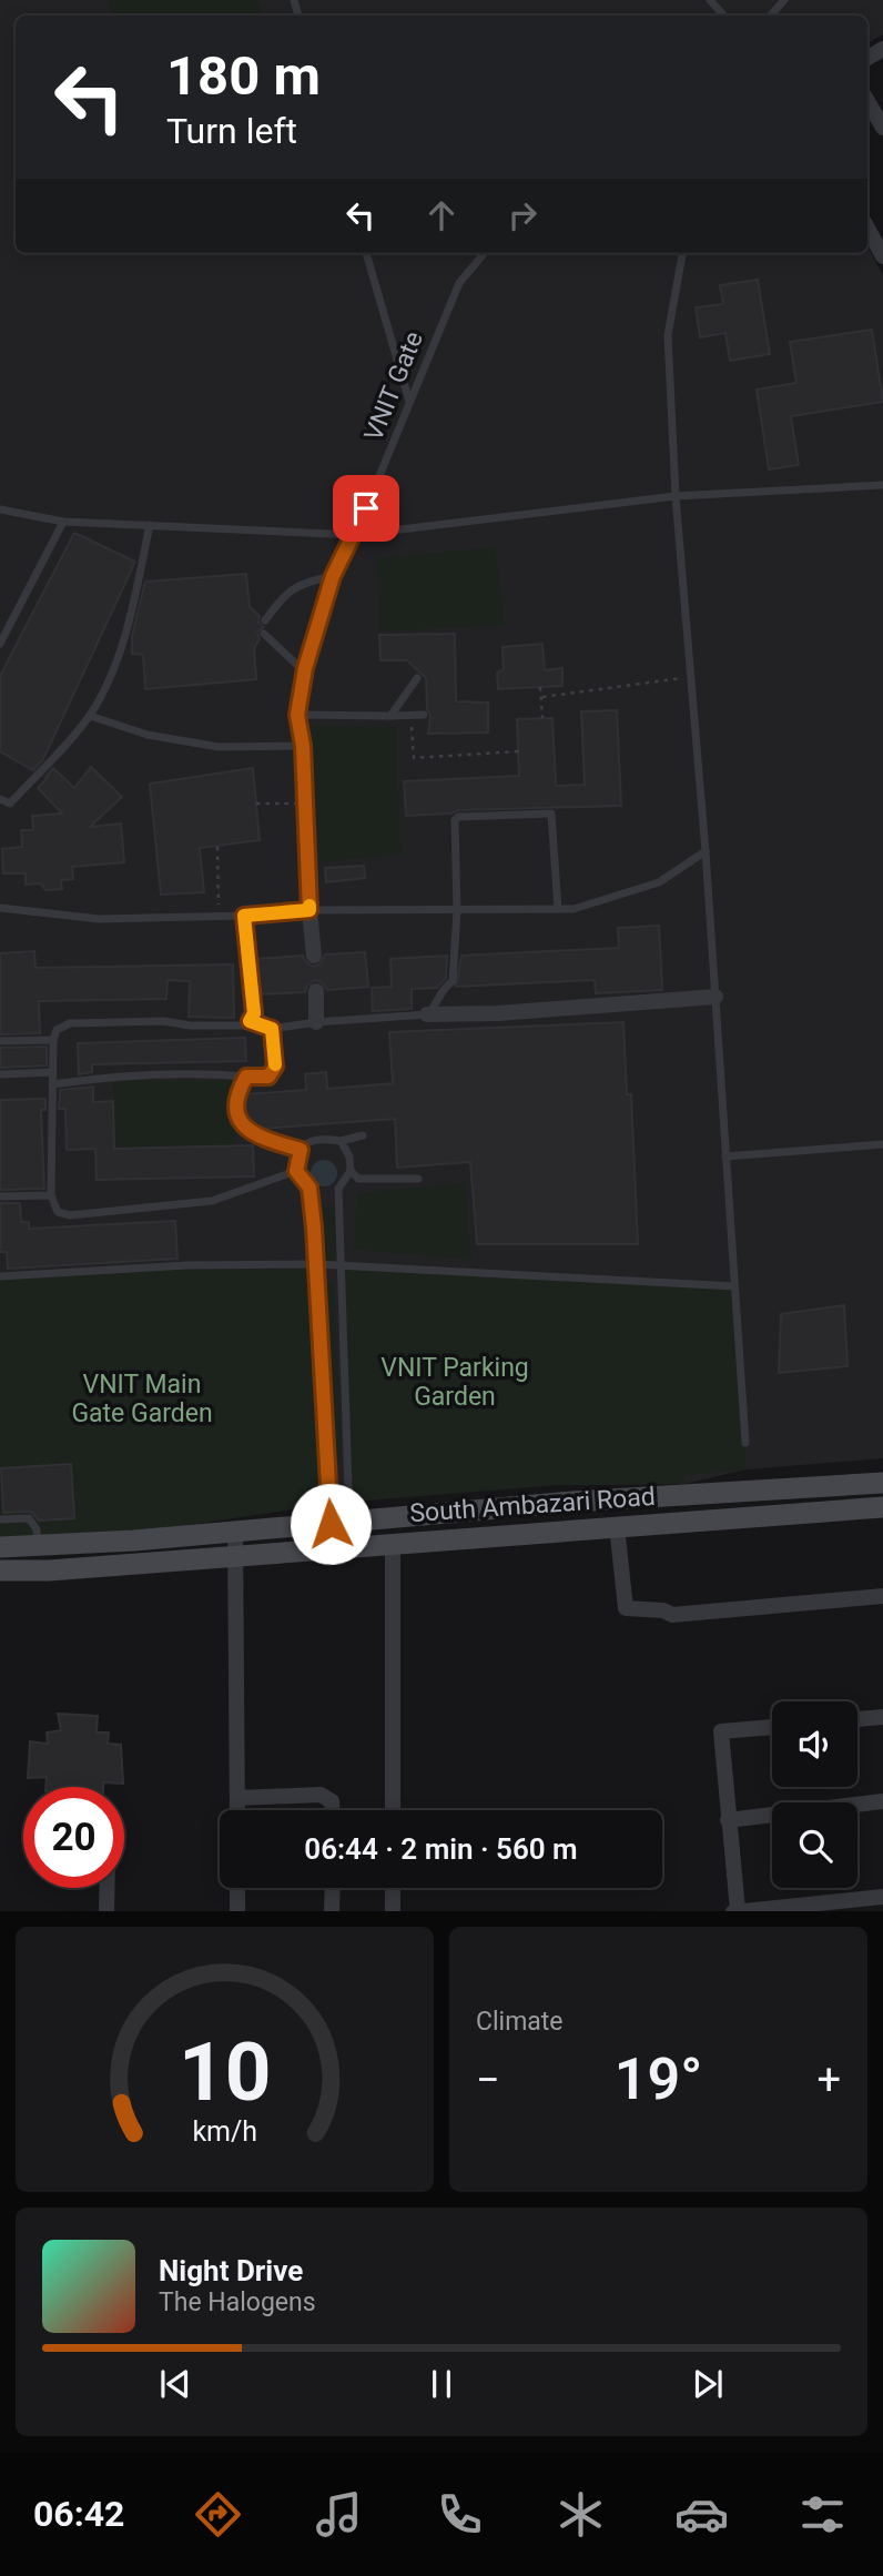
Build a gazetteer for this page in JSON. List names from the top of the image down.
{
  "streets": {
    "main road": ["South Ambazari Road"],
    "lane": ["VNIT Gate"]
  },
  "parks": ["VNIT Parking Garden", "VNIT Main Gate Garden"],
  "page": {
    "turn": ["180 m", "Turn left"],
    "limit": "20",
    "trip": "06:44 · 2 min · 560 m",
    "tile": "Climate",
    "heat": ["−", "19°", "+"],
    "song": ["Night Drive", "The Halogens"],
    "tabs": "06:42",
    "gauge": ["10", "km/h"]
  }
}
